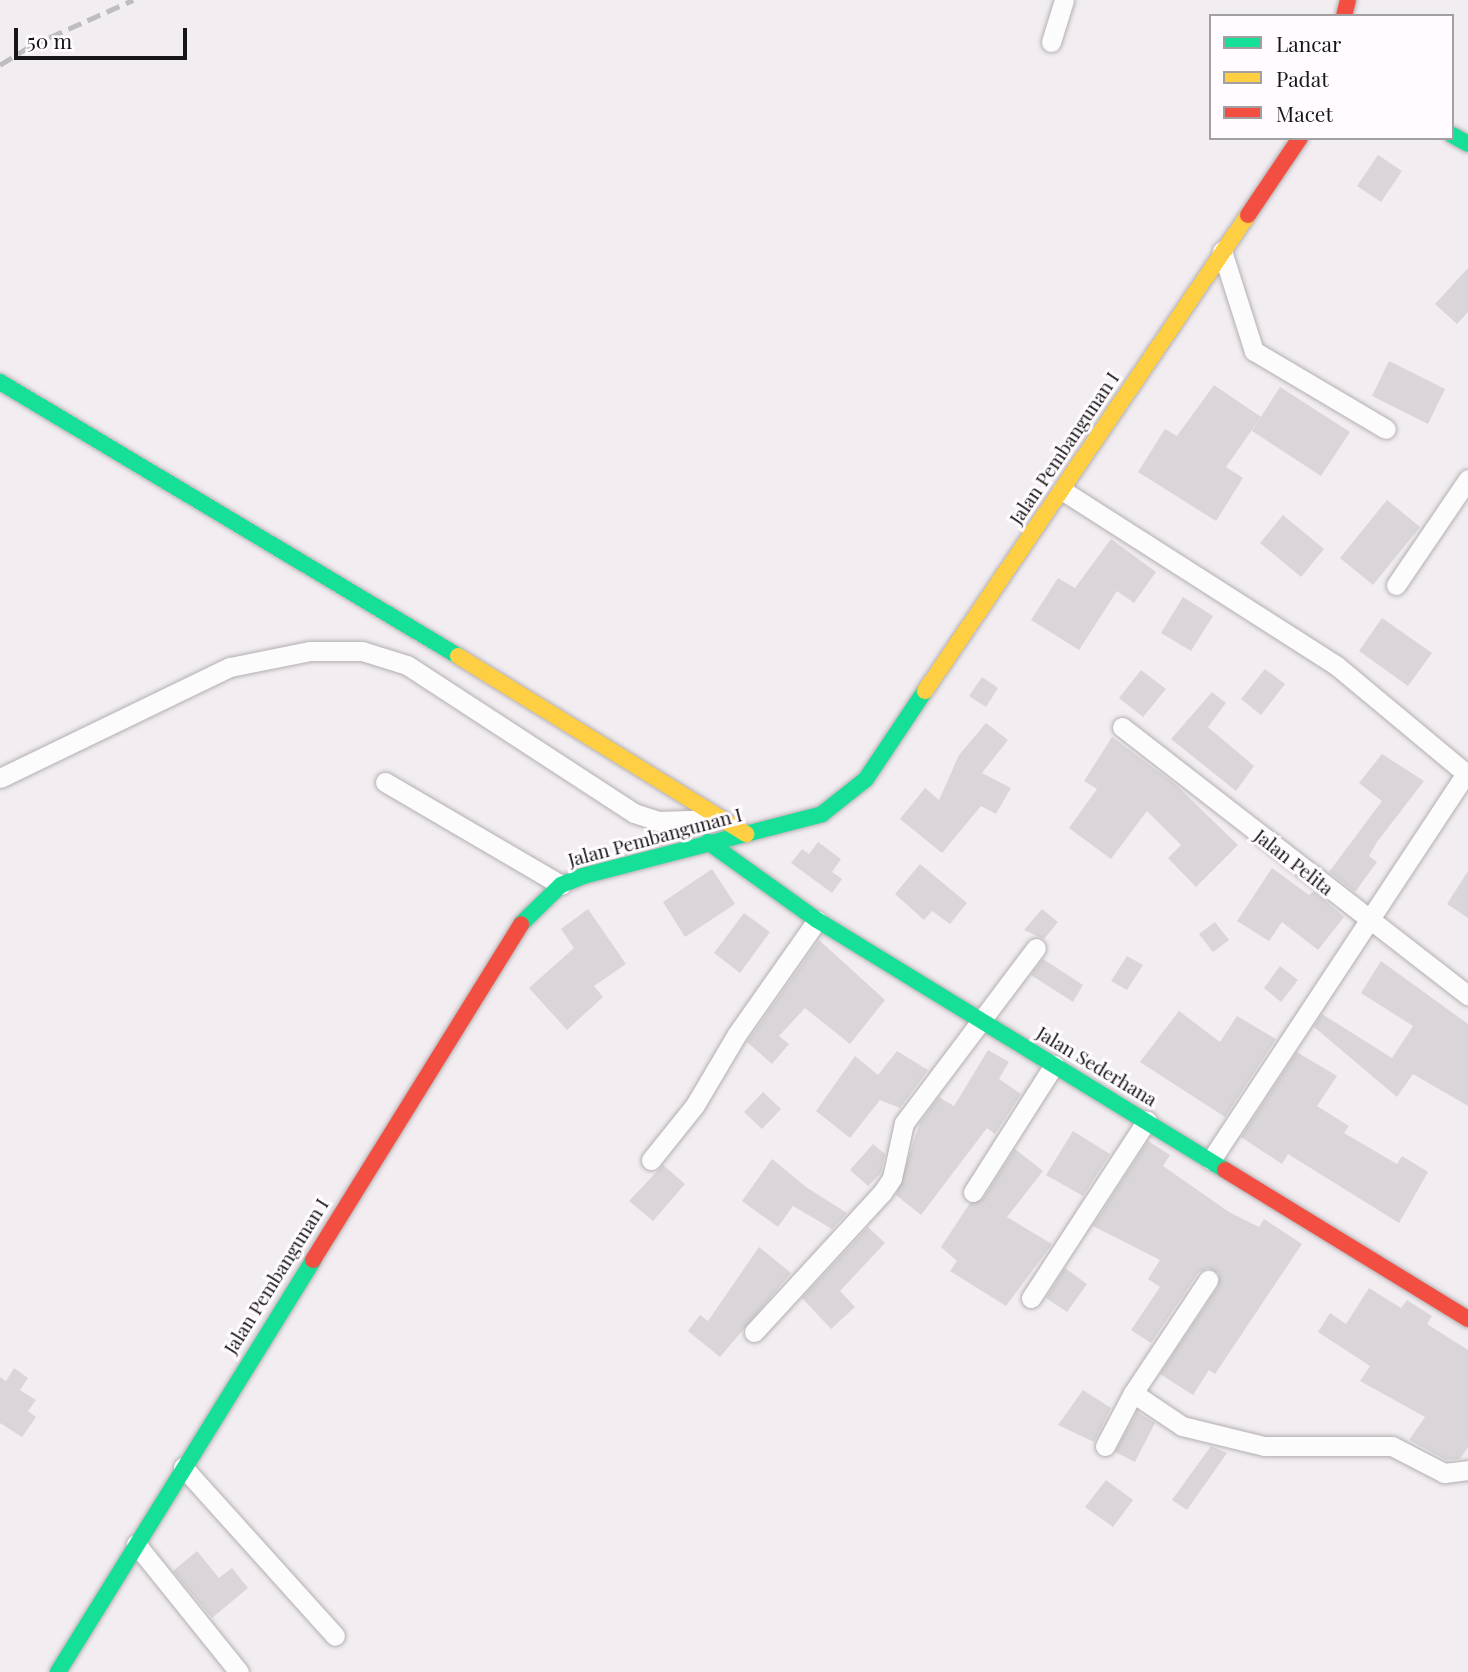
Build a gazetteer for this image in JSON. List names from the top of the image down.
{
  "streets": {
    "main road": ["Jalan Pembangunan I", "Jalan Sederhana"],
    "street": ["Jalan Pelita"]
  },
  "crossings": [
    ["Jalan Pembangunan I", "Jalan Sederhana"]
  ],
  "legend": ["Lancar", "Padat", "Macet"],
  "scale_bar": "50 m"
}
